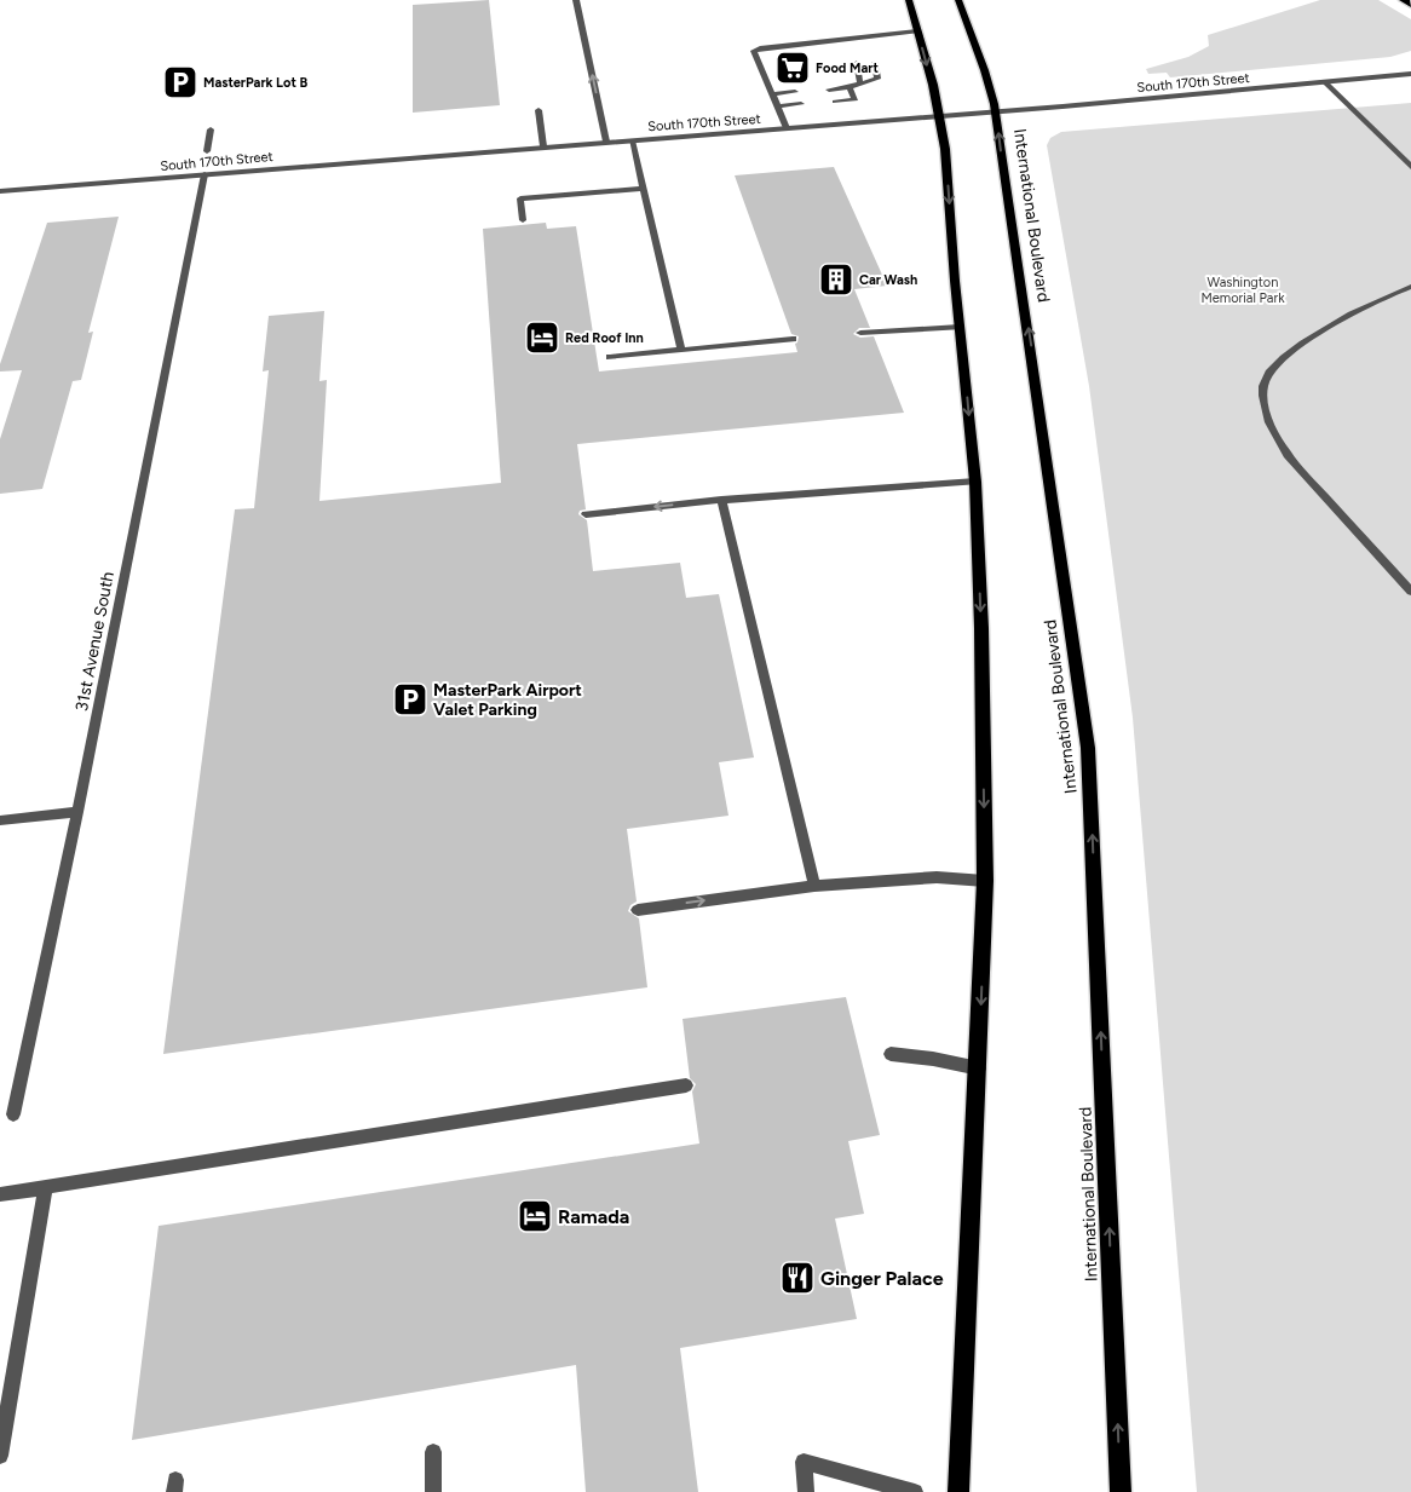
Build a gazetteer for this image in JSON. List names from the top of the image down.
{
  "streets": {
    "main road": ["International Boulevard"],
    "street": ["South 170th Street", "31st Avenue South"]
  },
  "crossings": [
    ["South 170th Street", "International Boulevard"],
    ["South 170th Street", "31st Avenue South"]
  ],
  "parks": ["Washington Memorial Park"],
  "places": {
    "supermarket": ["Food Mart"],
    "parking": ["MasterPark Lot B", "MasterPark Airport Valet Parking"],
    "building": ["Car Wash"],
    "hotel": ["Red Roof Inn", "Ramada"],
    "restaurant": ["Ginger Palace"]
  }
}
